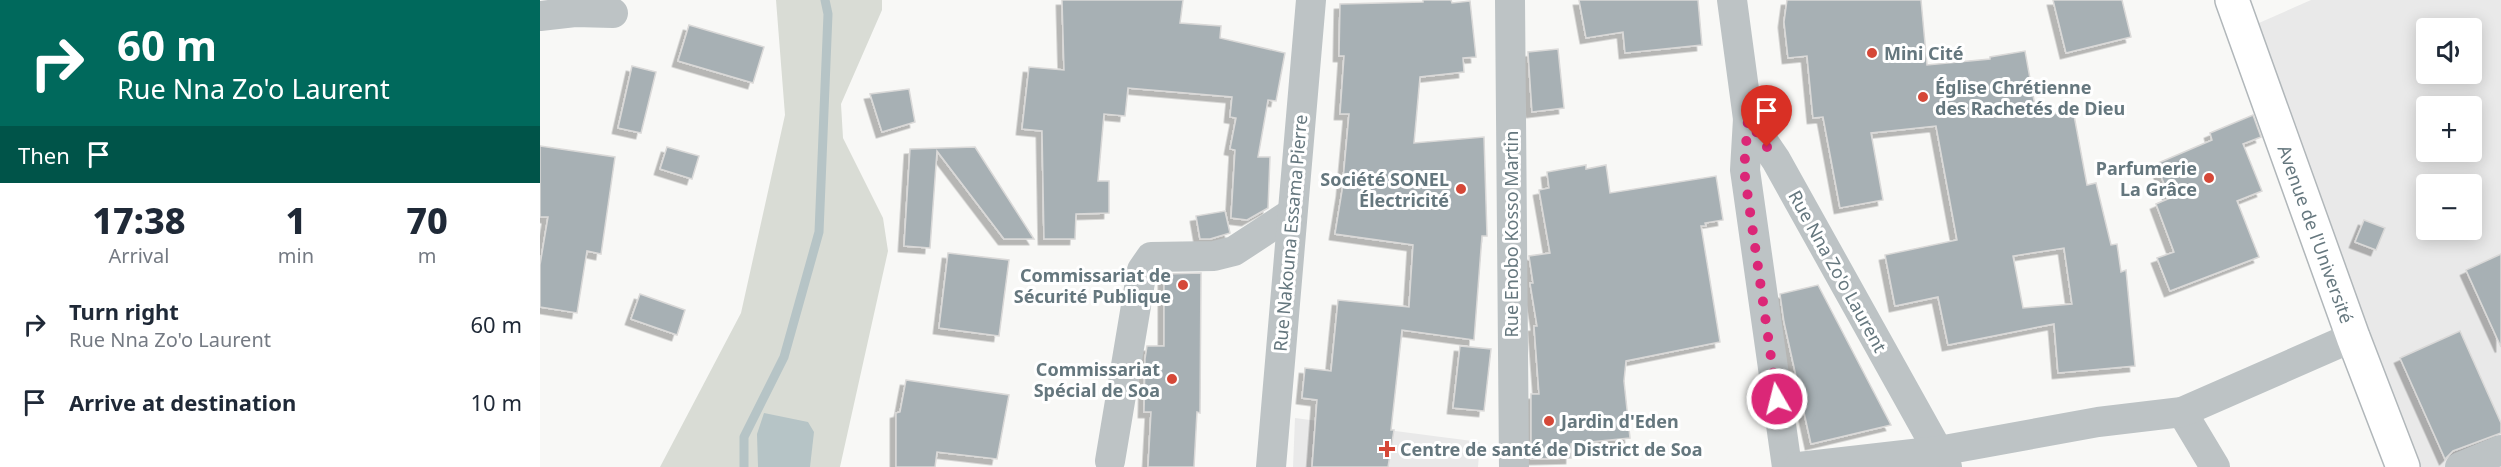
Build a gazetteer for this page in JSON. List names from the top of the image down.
{
  "streets": {
    "main road": ["Avenue de l'Université"],
    "street": ["Rue Nakouna Essama Pierre", "Rue Enobo Kosso Martin", "Rue Nna Zo'o Laurent"]
  },
  "places": {
    "other": [
      "Mini Cité",
      "Église Chrétienne des Rachetés de Dieu",
      "Parfumerie La Grâce",
      "Société SONEL Électricité",
      "Commissariat de Sécurité Publique",
      "Commissariat Spécial de Soa",
      "Jardin d'Eden"
    ],
    "health": ["Centre de santé de District de Soa"]
  },
  "page": {
    "turn": ["60 m", "Rue Nna Zo'o Laurent"],
    "map_buttons": ["+", "−"],
    "then": "Then",
    "eta": [
      "17:38",
      "Arrival",
      "1",
      "min",
      "70",
      "m"
    ],
    "list": [
      {
        "name": "Turn right",
        "note": "Rue Nna Zo'o Laurent",
        "value": "60 m"
      },
      {
        "name": "Arrive at destination",
        "value": "10 m"
      }
    ]
  }
}
